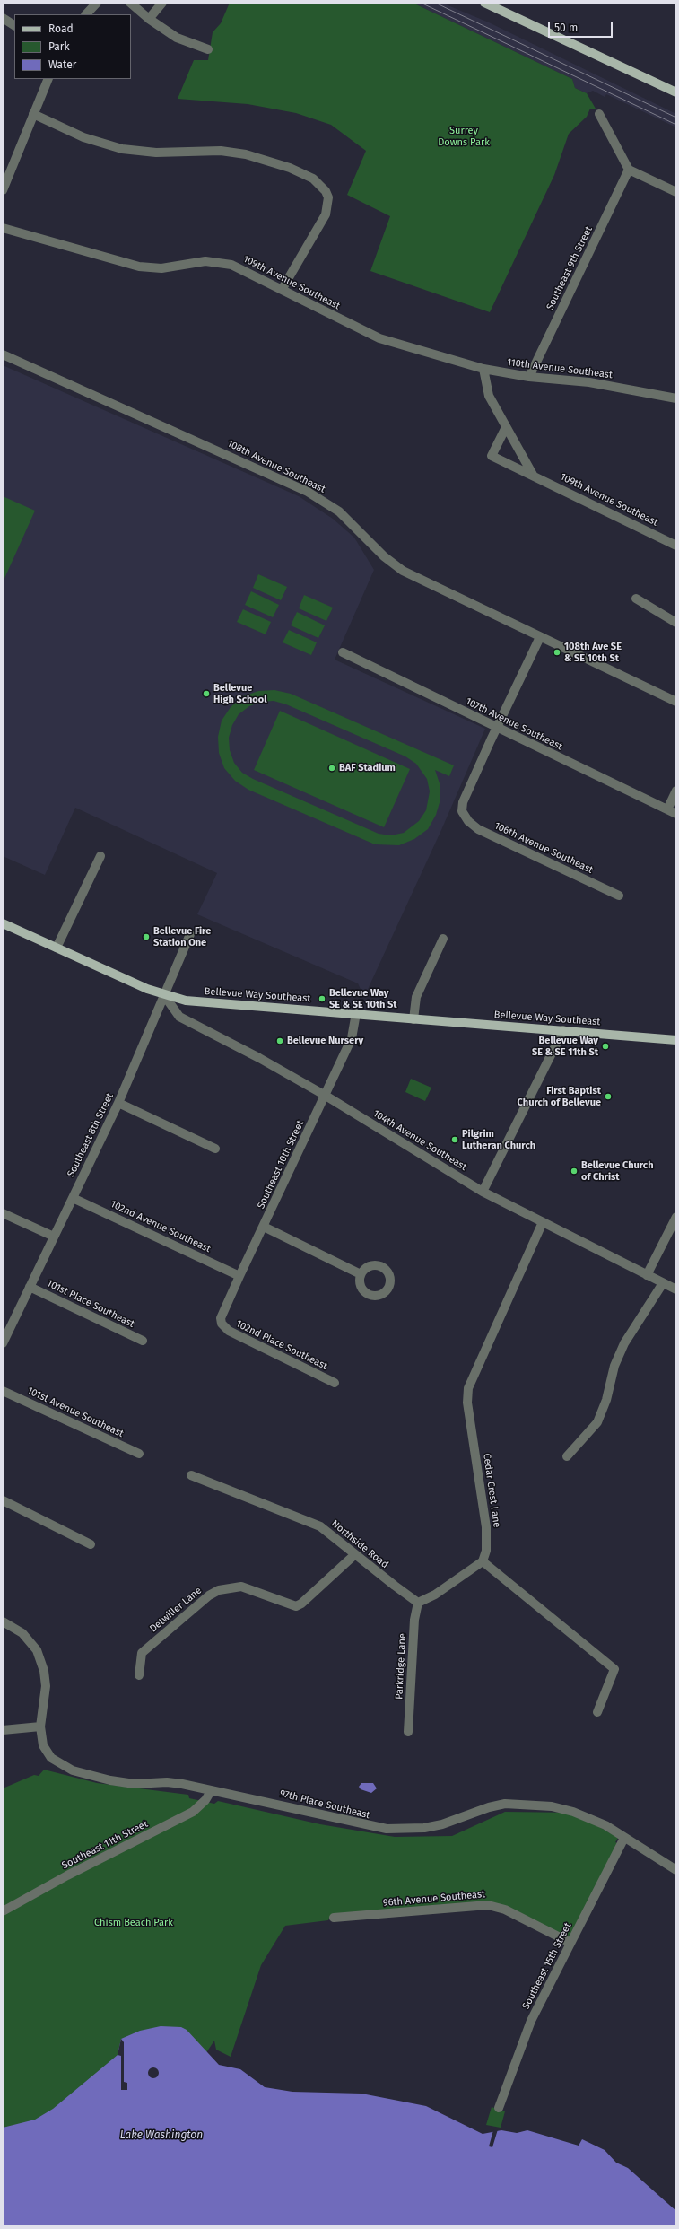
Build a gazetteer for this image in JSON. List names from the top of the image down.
{
  "streets": {
    "main road": ["Bellevue Way Southeast"],
    "street": [
      "Southeast 9th Street",
      "109th Avenue Southeast",
      "110th Avenue Southeast",
      "108th Avenue Southeast",
      "107th Avenue Southeast",
      "106th Avenue Southeast",
      "Southeast 8th Street",
      "104th Avenue Southeast",
      "Southeast 10th Street",
      "102nd Avenue Southeast",
      "101st Place Southeast",
      "102nd Place Southeast",
      "101st Avenue Southeast",
      "Cedar Crest Lane",
      "Northside Road",
      "Detwiller Lane",
      "Parkridge Lane",
      "97th Place Southeast",
      "Southeast 11th Street",
      "96th Avenue Southeast",
      "Southeast 15th Street"
    ]
  },
  "crossings": [
    ["Southeast 9th Street", "110th Avenue Southeast"],
    ["109th Avenue Southeast", "110th Avenue Southeast"],
    ["107th Avenue Southeast", "106th Avenue Southeast"],
    ["Bellevue Way Southeast", "Southeast 8th Street"],
    ["Bellevue Way Southeast", "104th Avenue Southeast"],
    ["Bellevue Way Southeast", "Southeast 10th Street"],
    ["Southeast 8th Street", "104th Avenue Southeast"],
    ["Southeast 8th Street", "102nd Avenue Southeast"],
    ["Southeast 8th Street", "101st Place Southeast"],
    ["104th Avenue Southeast", "Southeast 10th Street"],
    ["104th Avenue Southeast", "Cedar Crest Lane"],
    ["Southeast 10th Street", "102nd Avenue Southeast"],
    ["Southeast 10th Street", "102nd Place Southeast"],
    ["Northside Road", "Detwiller Lane"],
    ["Northside Road", "Parkridge Lane"],
    ["97th Place Southeast", "Southeast 11th Street"],
    ["97th Place Southeast", "Southeast 15th Street"],
    ["96th Avenue Southeast", "Southeast 15th Street"]
  ],
  "water": ["Lake Washington"],
  "parks": ["Surrey Downs Park", "Chism Beach Park"],
  "places": [
    "108th Ave SE & SE 10th St",
    "Bellevue High School",
    "BAF Stadium",
    "Bellevue Fire Station One",
    "Bellevue Way SE & SE 10th St",
    "Bellevue Nursery",
    "Bellevue Way SE & SE 11th St",
    "First Baptist Church of Bellevue",
    "Pilgrim Lutheran Church",
    "Bellevue Church of Christ"
  ],
  "legend": ["Road", "Park", "Water"],
  "scale_bar": "50 m"
}
